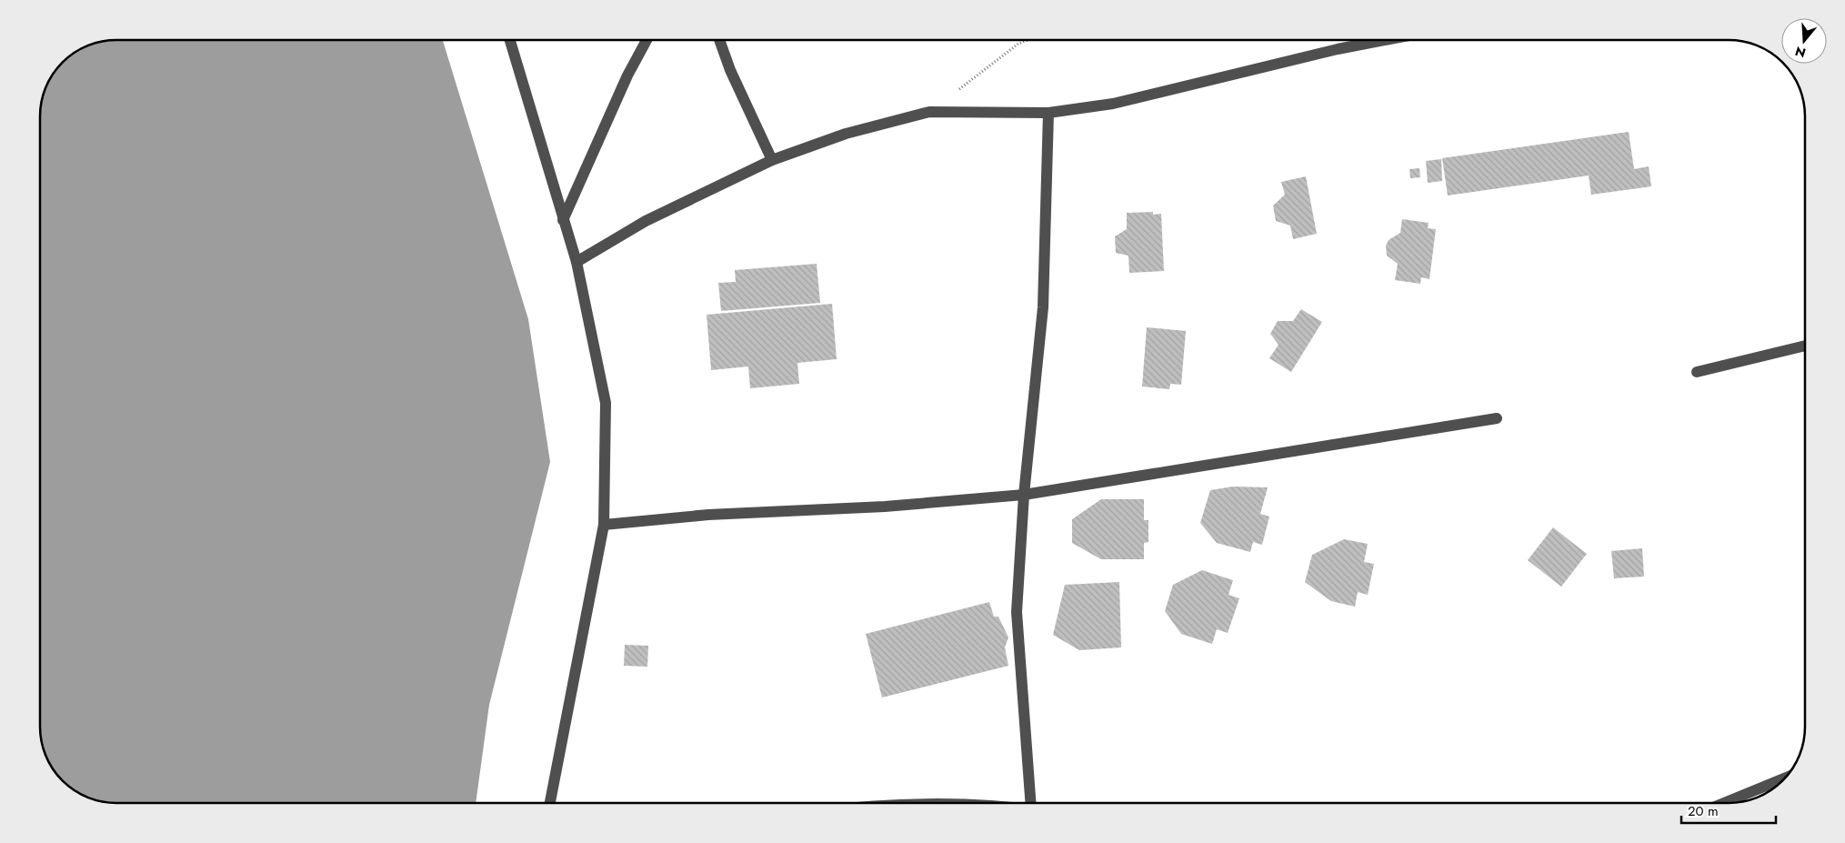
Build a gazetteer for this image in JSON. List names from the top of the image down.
{
  "scale_bar": "20 m",
  "north": "bottom"
}
